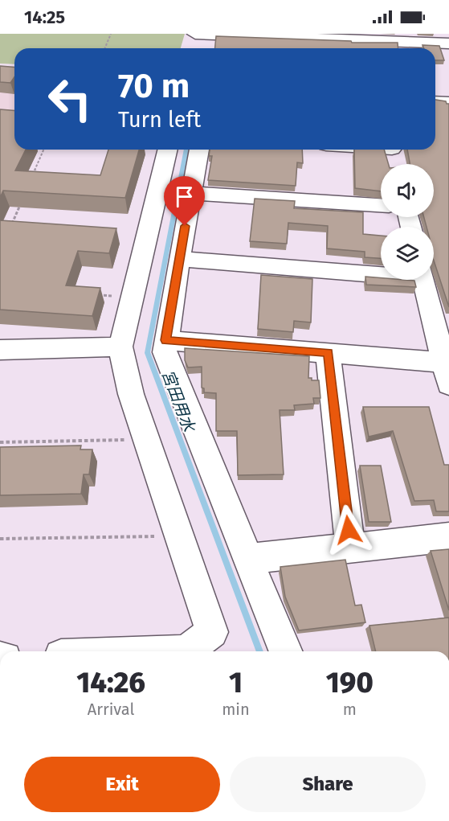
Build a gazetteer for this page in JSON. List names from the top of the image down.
{
  "water": ["宮田用水"],
  "page": {
    "status": "14:25",
    "turn": ["70 m", "Turn left"],
    "eta": [
      "14:26",
      "Arrival",
      "1",
      "min",
      "190",
      "m"
    ],
    "buttons": ["Exit", "Share"]
  }
}
